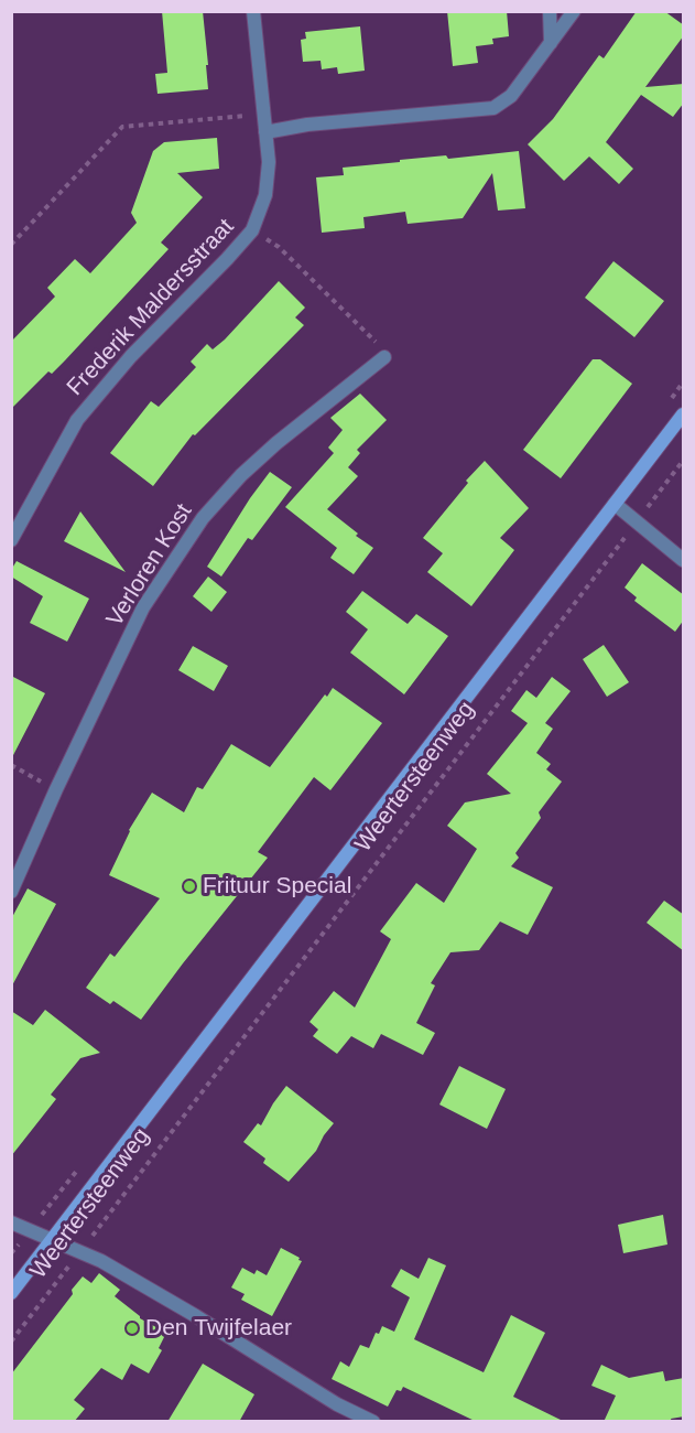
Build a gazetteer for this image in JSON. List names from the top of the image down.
{
  "streets": {
    "main road": ["Weertersteenweg"],
    "street": ["Frederik Maldersstraat", "Verloren Kost"]
  },
  "places": ["Frituur Special", "Den Twijfelaer"]
}
